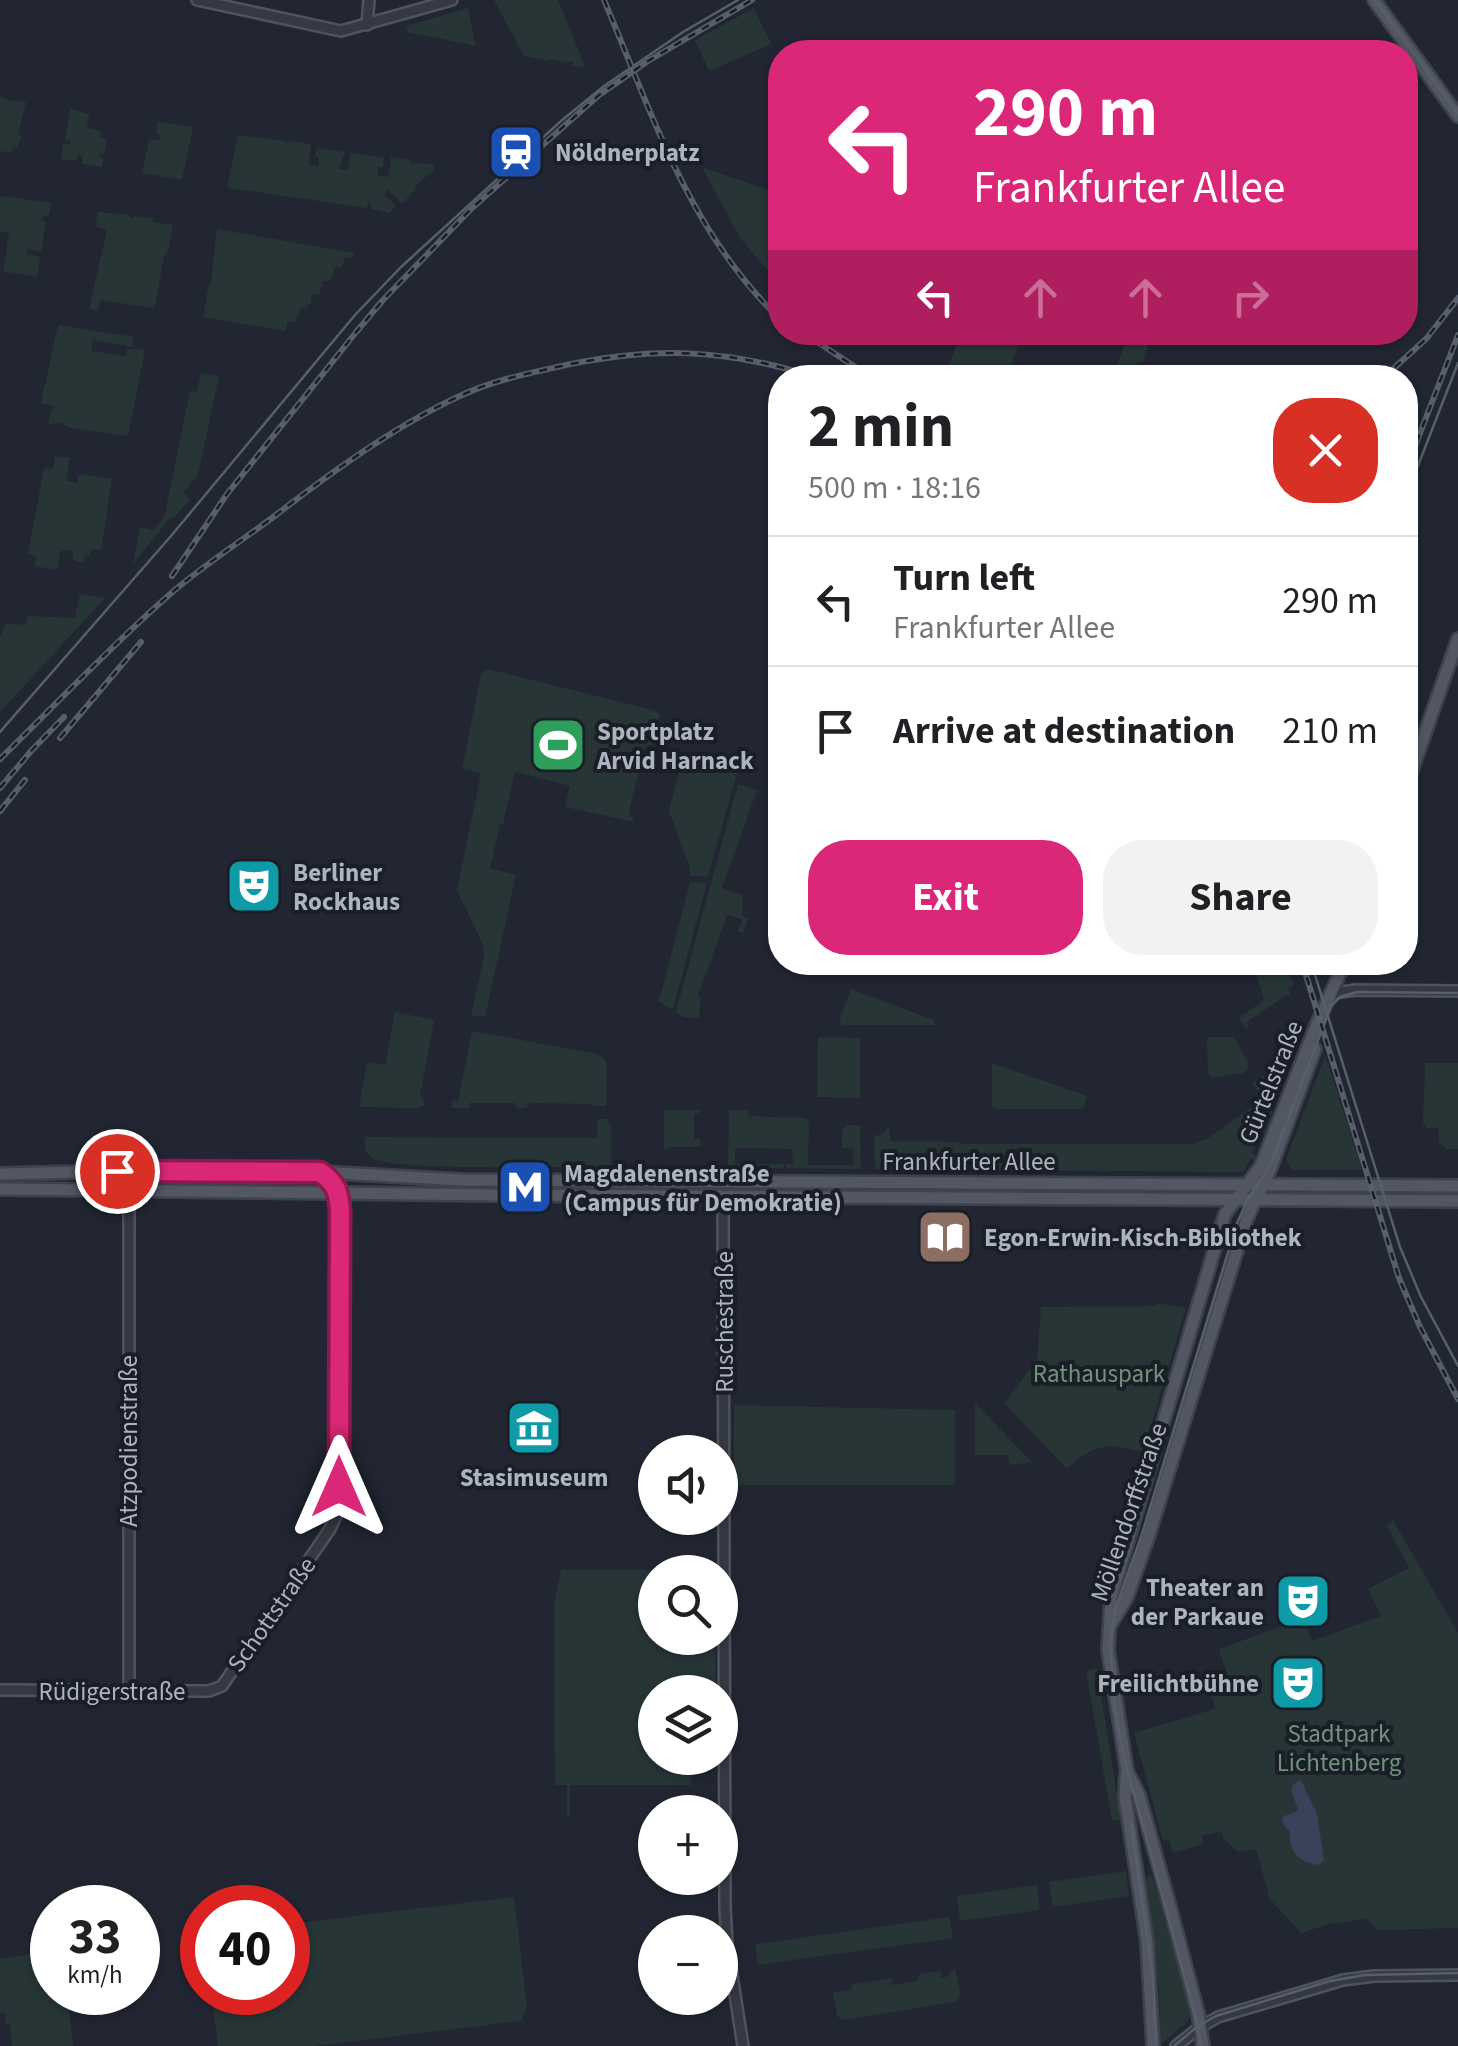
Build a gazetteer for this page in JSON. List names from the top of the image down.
{
  "streets": {
    "main road": ["Gürtelstraße", "Frankfurter Allee", "Möllendorffstraße"],
    "street": [
      "Ruschestraße",
      "Atzpodienstraße",
      "Schottstraße",
      "Rüdigerstraße"
    ]
  },
  "crossings": [
    ["Gürtelstraße", "Frankfurter Allee"],
    ["Gürtelstraße", "Möllendorffstraße"],
    ["Frankfurter Allee", "Ruschestraße"],
    ["Frankfurter Allee", "Atzpodienstraße"],
    ["Frankfurter Allee", "Möllendorffstraße"],
    ["Frankfurter Allee", "Schottstraße"],
    ["Atzpodienstraße", "Rüdigerstraße"],
    ["Schottstraße", "Rüdigerstraße"]
  ],
  "parks": ["Rathauspark", "Stadtpark Lichtenberg"],
  "places": {
    "station": ["Nöldnerplatz"],
    "sports": ["Sportplatz Arvid Harnack"],
    "theatre": ["Berliner Rockhaus", "Theater an der Parkaue", "Freilichtbühne"],
    "metro station": ["Magdalenenstraße (Campus für Demokratie)"],
    "library": ["Egon-Erwin-Kisch-Bibliothek"],
    "museum": ["Stasimuseum"]
  },
  "page": {
    "turn": ["290 m", "Frankfurter Allee"],
    "heading": ["2 min", "500 m · 18:16"],
    "list": [
      {
        "name": "Turn left",
        "note": "Frankfurter Allee",
        "value": "290 m"
      },
      {
        "name": "Arrive at destination",
        "value": "210 m"
      }
    ],
    "buttons": ["Exit", "Share"],
    "map_buttons": ["+", "−"],
    "speed": "33 km/h",
    "limit": "40"
  }
}
